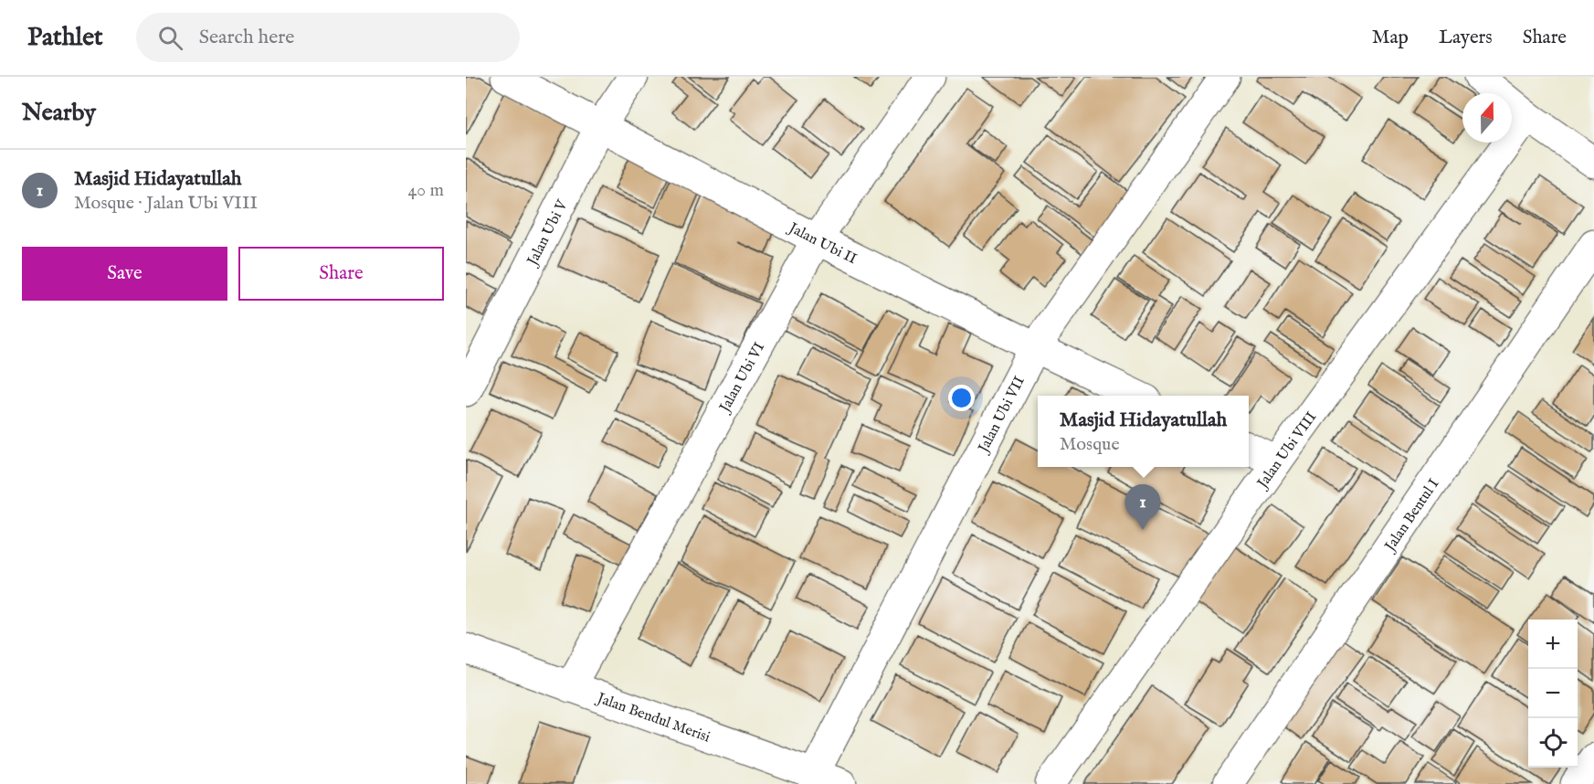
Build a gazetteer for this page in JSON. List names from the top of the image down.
{
  "streets": {
    "street": [
      "Jalan Ubi V",
      "Jalan Ubi II",
      "Jalan Ubi VI",
      "Jalan Ubi VII",
      "Jalan Ubi VIII",
      "Jalan Bentul I",
      "Jalan Bendul Merisi"
    ]
  },
  "crossings": [
    ["Jalan Ubi V", "Jalan Ubi II"],
    ["Jalan Ubi II", "Jalan Ubi VI"],
    ["Jalan Ubi II", "Jalan Ubi VII"],
    ["Jalan Ubi VI", "Jalan Bendul Merisi"],
    ["Jalan Ubi VII", "Jalan Bendul Merisi"]
  ],
  "north": "top",
  "page": {
    "header": "Pathlet",
    "search": "Search here",
    "nav": ["Map", "Layers", "Share"],
    "heading": "Nearby",
    "list": [
      {
        "mark": "1",
        "name": "Masjid Hidayatullah",
        "note": "Mosque · Jalan Ubi VIII",
        "value": "40 m"
      }
    ],
    "buttons": ["Save", "Share"],
    "popup": ["Masjid Hidayatullah", "Mosque"],
    "pins": "1",
    "map_buttons": ["+", "−"]
  }
}
